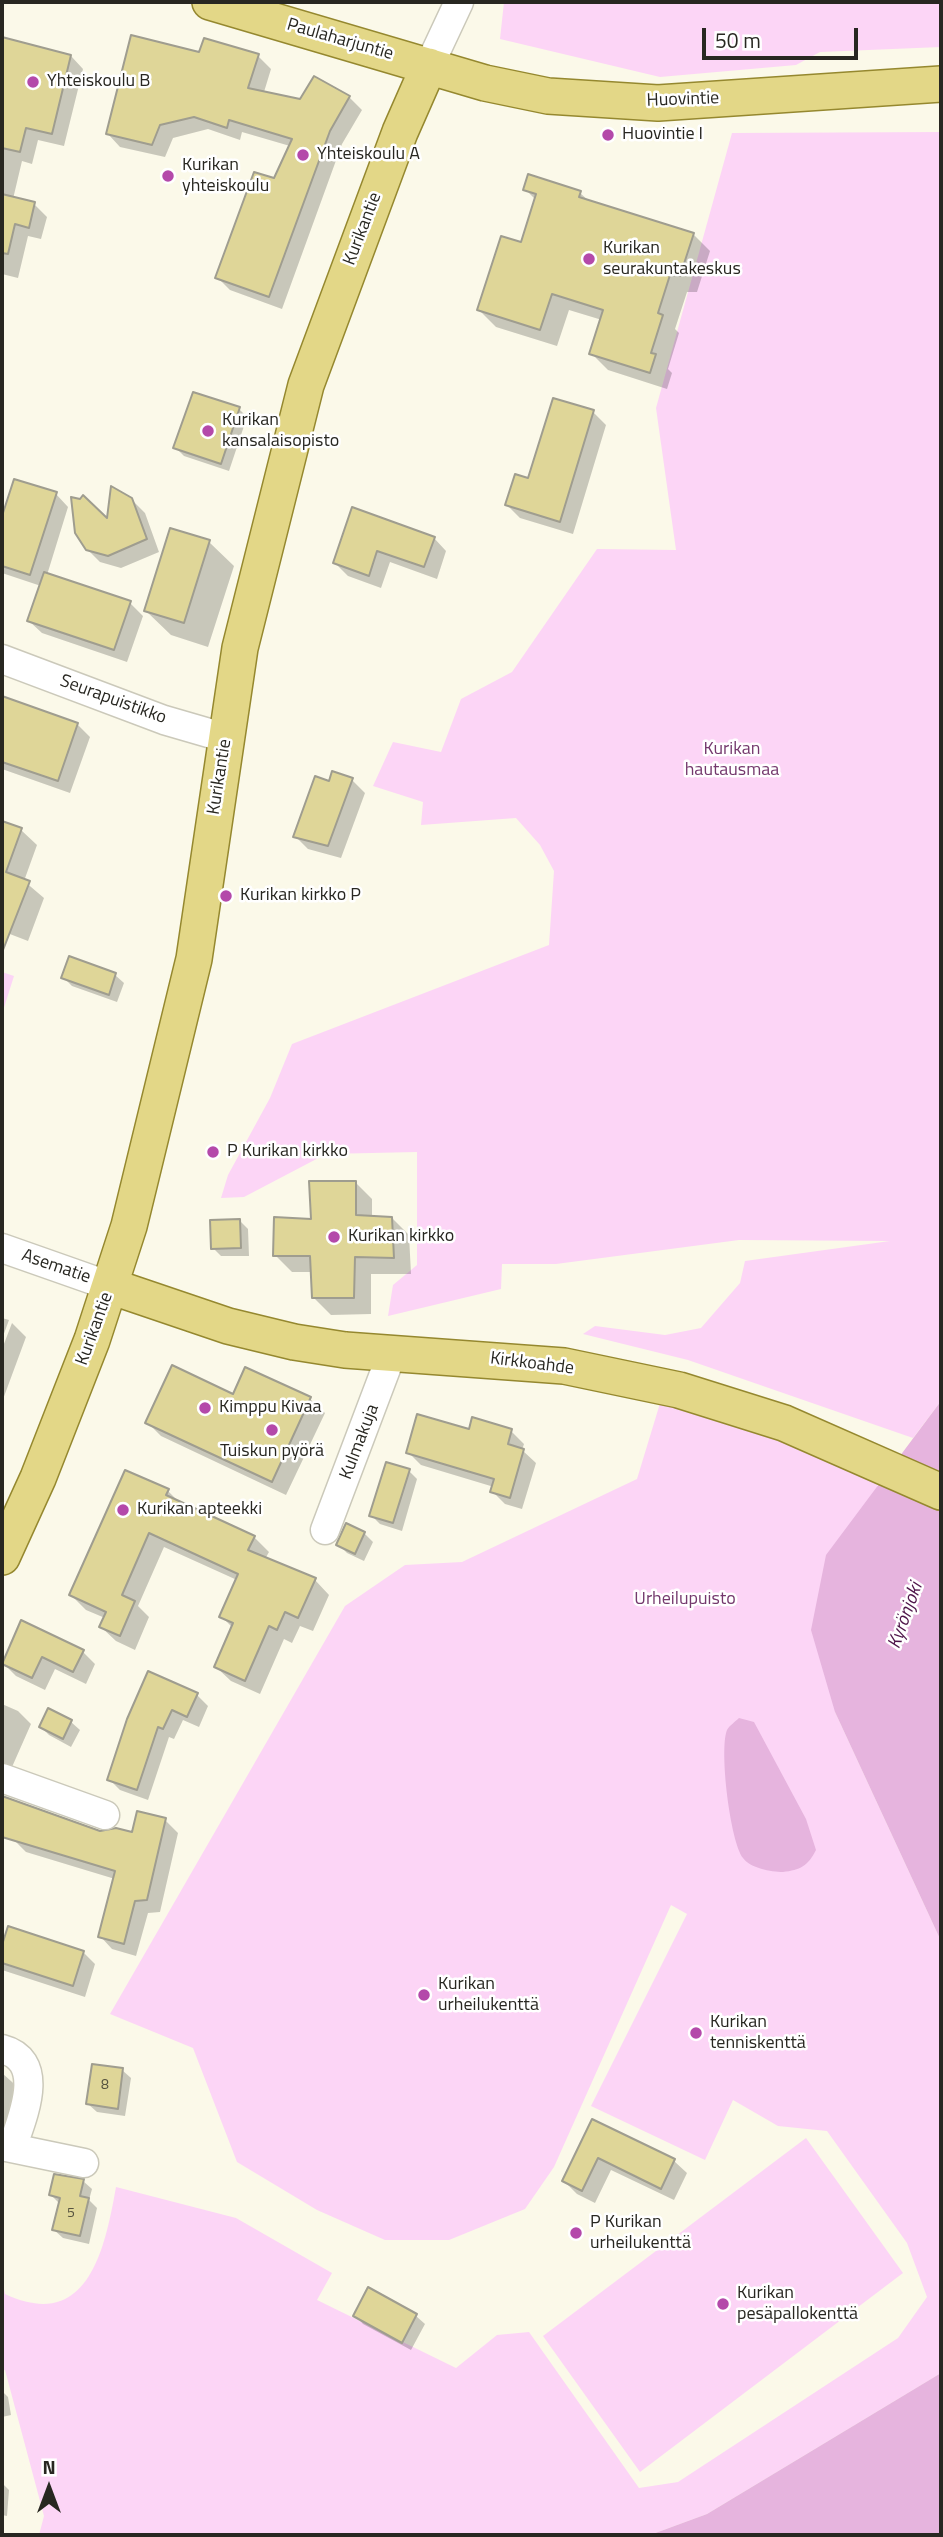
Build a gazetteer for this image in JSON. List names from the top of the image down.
{
  "streets": {
    "main road": [
      "Paulaharjuntie",
      "Huovintie",
      "Kurikantie",
      "Kirkkoahde"
    ],
    "street": ["Seurapuistikko", "Asematie", "Kulmakuja"]
  },
  "crossings": [
    ["Paulaharjuntie", "Huovintie"],
    ["Paulaharjuntie", "Kurikantie"],
    ["Huovintie", "Kurikantie"],
    ["Kurikantie", "Seurapuistikko"],
    ["Kurikantie", "Asematie"],
    ["Kurikantie", "Kirkkoahde"],
    ["Asematie", "Kirkkoahde"],
    ["Kirkkoahde", "Kulmakuja"]
  ],
  "water": ["Kyrönjoki"],
  "parks": ["Kurikan hautausmaa", "Urheilupuisto"],
  "places": [
    "Yhteiskoulu B",
    "Huovintie I",
    "Yhteiskoulu A",
    "Kurikan yhteiskoulu",
    "Kurikan seurakuntakeskus",
    "Kurikan kansalaisopisto",
    "Kurikan kirkko P",
    "P Kurikan kirkko",
    "Kurikan kirkko",
    "Kimppu Kivaa",
    "Tuiskun pyörä",
    "Kurikan apteekki",
    "Kurikan urheilukenttä",
    "Kurikan tenniskenttä",
    "P Kurikan urheilukenttä",
    "Kurikan pesäpallokenttä"
  ],
  "house_numbers": ["8", "5"],
  "scale_bar": "50 m",
  "north": "top"
}
